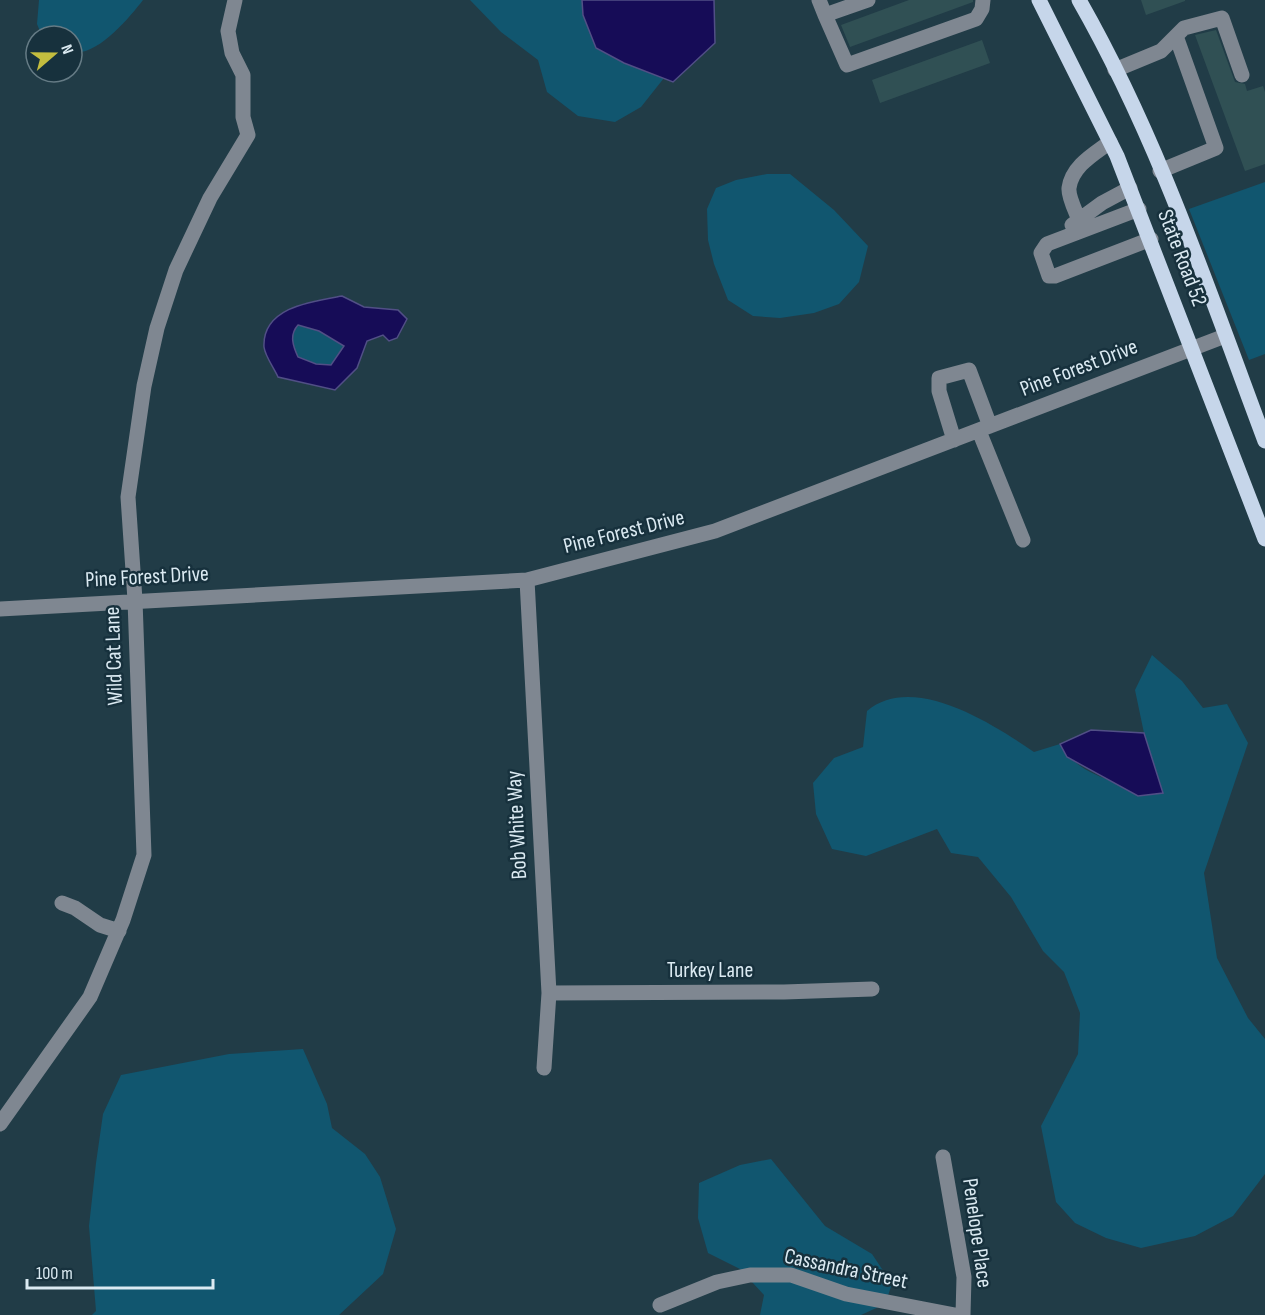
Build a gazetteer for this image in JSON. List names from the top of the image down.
{
  "streets": {
    "main road": ["State Road 52"],
    "street": [
      "Pine Forest Drive",
      "Wild Cat Lane",
      "Bob White Way",
      "Turkey Lane",
      "Penelope Place",
      "Cassandra Street"
    ]
  },
  "crossings": [
    ["State Road 52", "Pine Forest Drive"],
    ["Pine Forest Drive", "Wild Cat Lane"],
    ["Pine Forest Drive", "Bob White Way"],
    ["Bob White Way", "Turkey Lane"]
  ],
  "scale_bar": "100 m",
  "north": "right"
}
